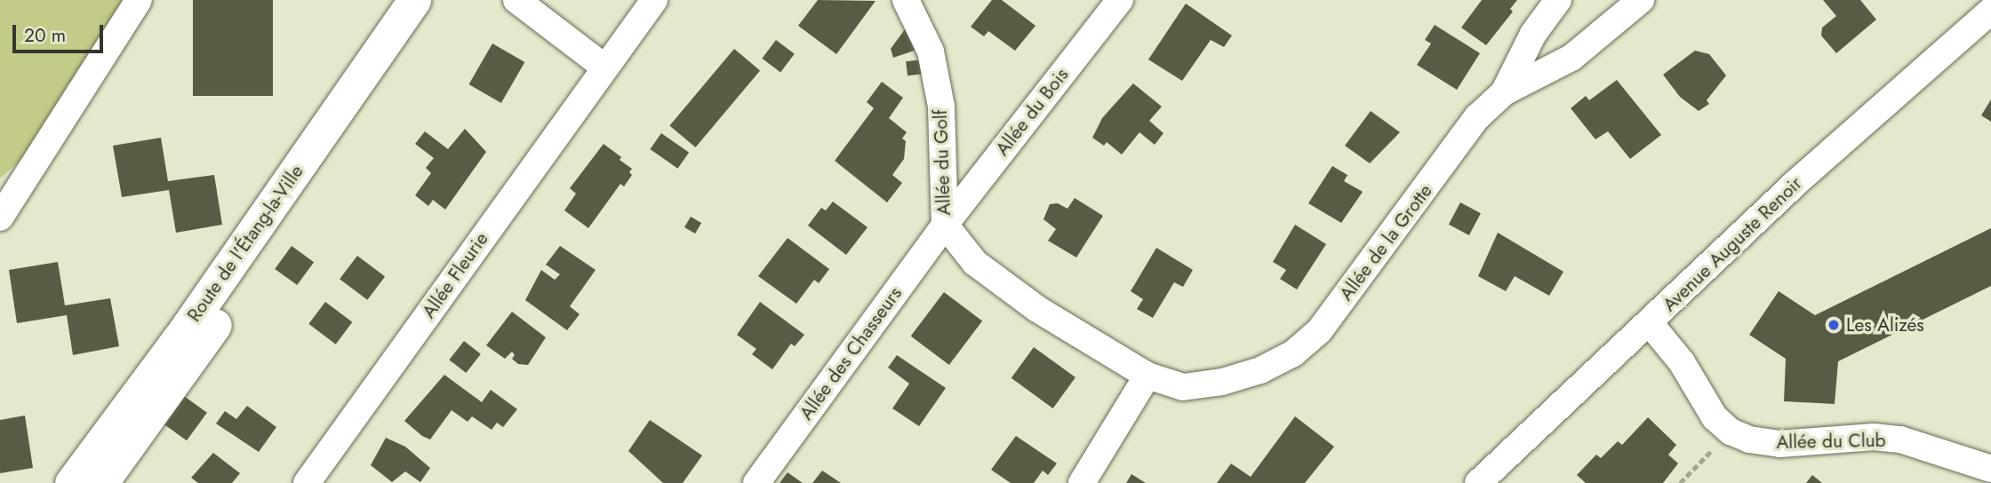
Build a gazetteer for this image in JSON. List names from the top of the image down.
{
  "streets": {
    "street": [
      "Allée du Bois",
      "Allée du Golf",
      "Allée de la Grotte",
      "Route de l'Étang-la-Ville",
      "Avenue Auguste Renoir",
      "Allée Fleurie",
      "Allée des Chasseurs",
      "Allée du Club"
    ]
  },
  "crossings": [
    ["Allée du Bois", "Allée du Golf"],
    ["Allée du Bois", "Allée des Chasseurs"],
    ["Allée du Golf", "Allée de la Grotte"],
    ["Allée du Golf", "Allée des Chasseurs"],
    ["Avenue Auguste Renoir", "Allée du Club"]
  ],
  "places": ["Les Alizés"],
  "scale_bar": "20 m"
}
